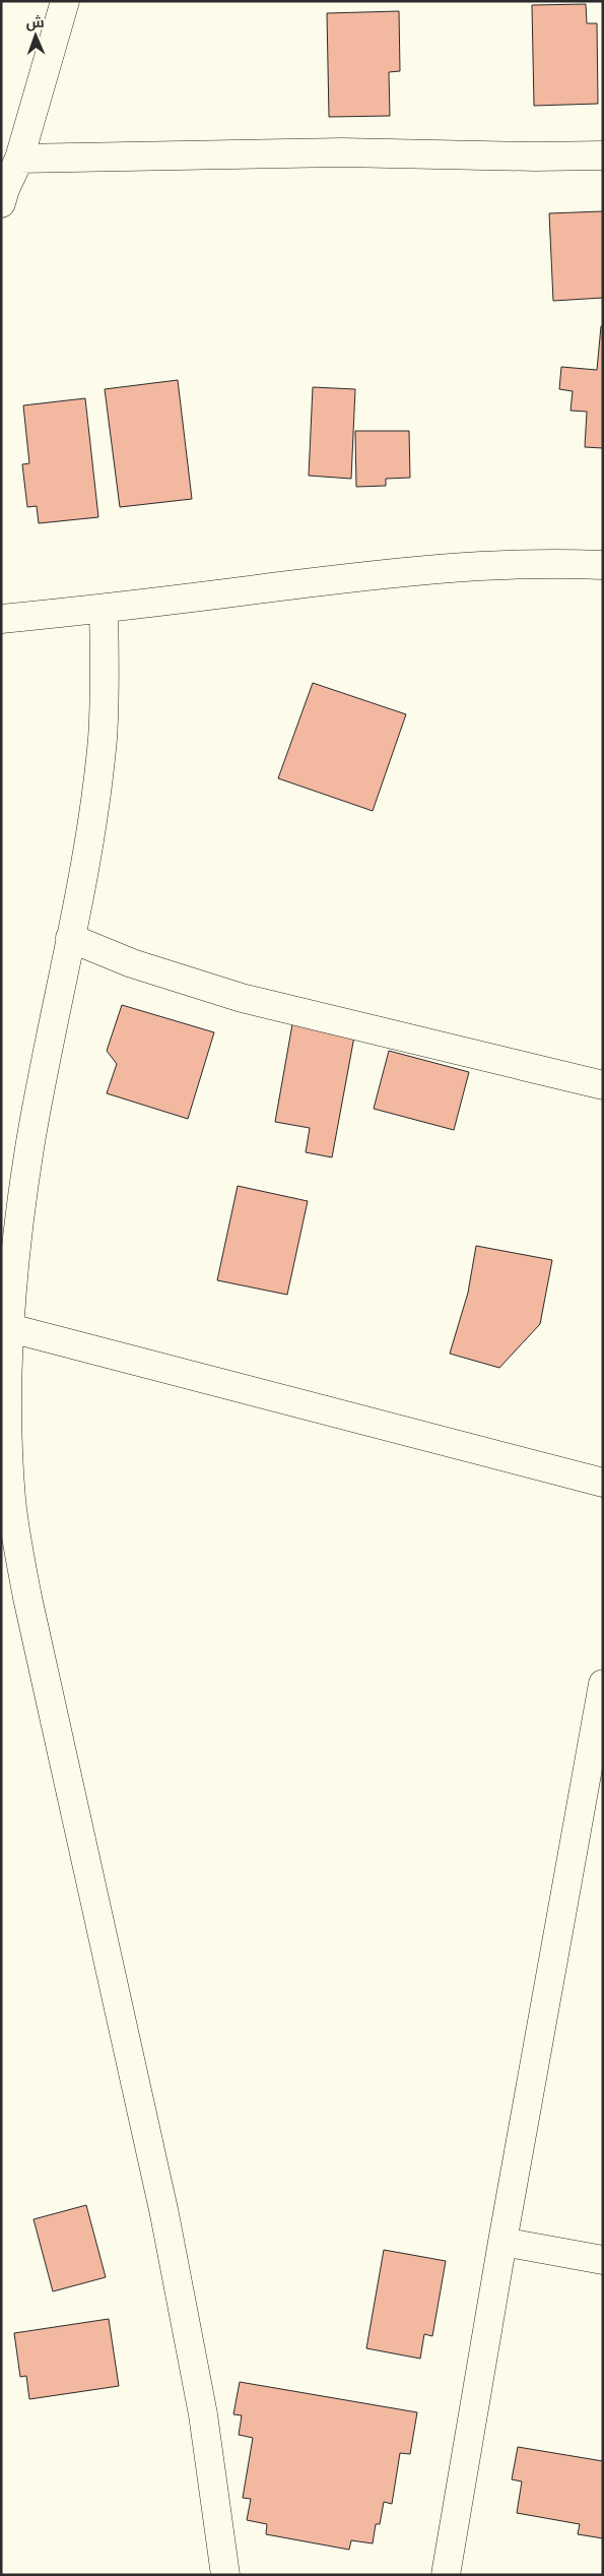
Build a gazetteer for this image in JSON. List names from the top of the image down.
{
  "north": "top"
}
